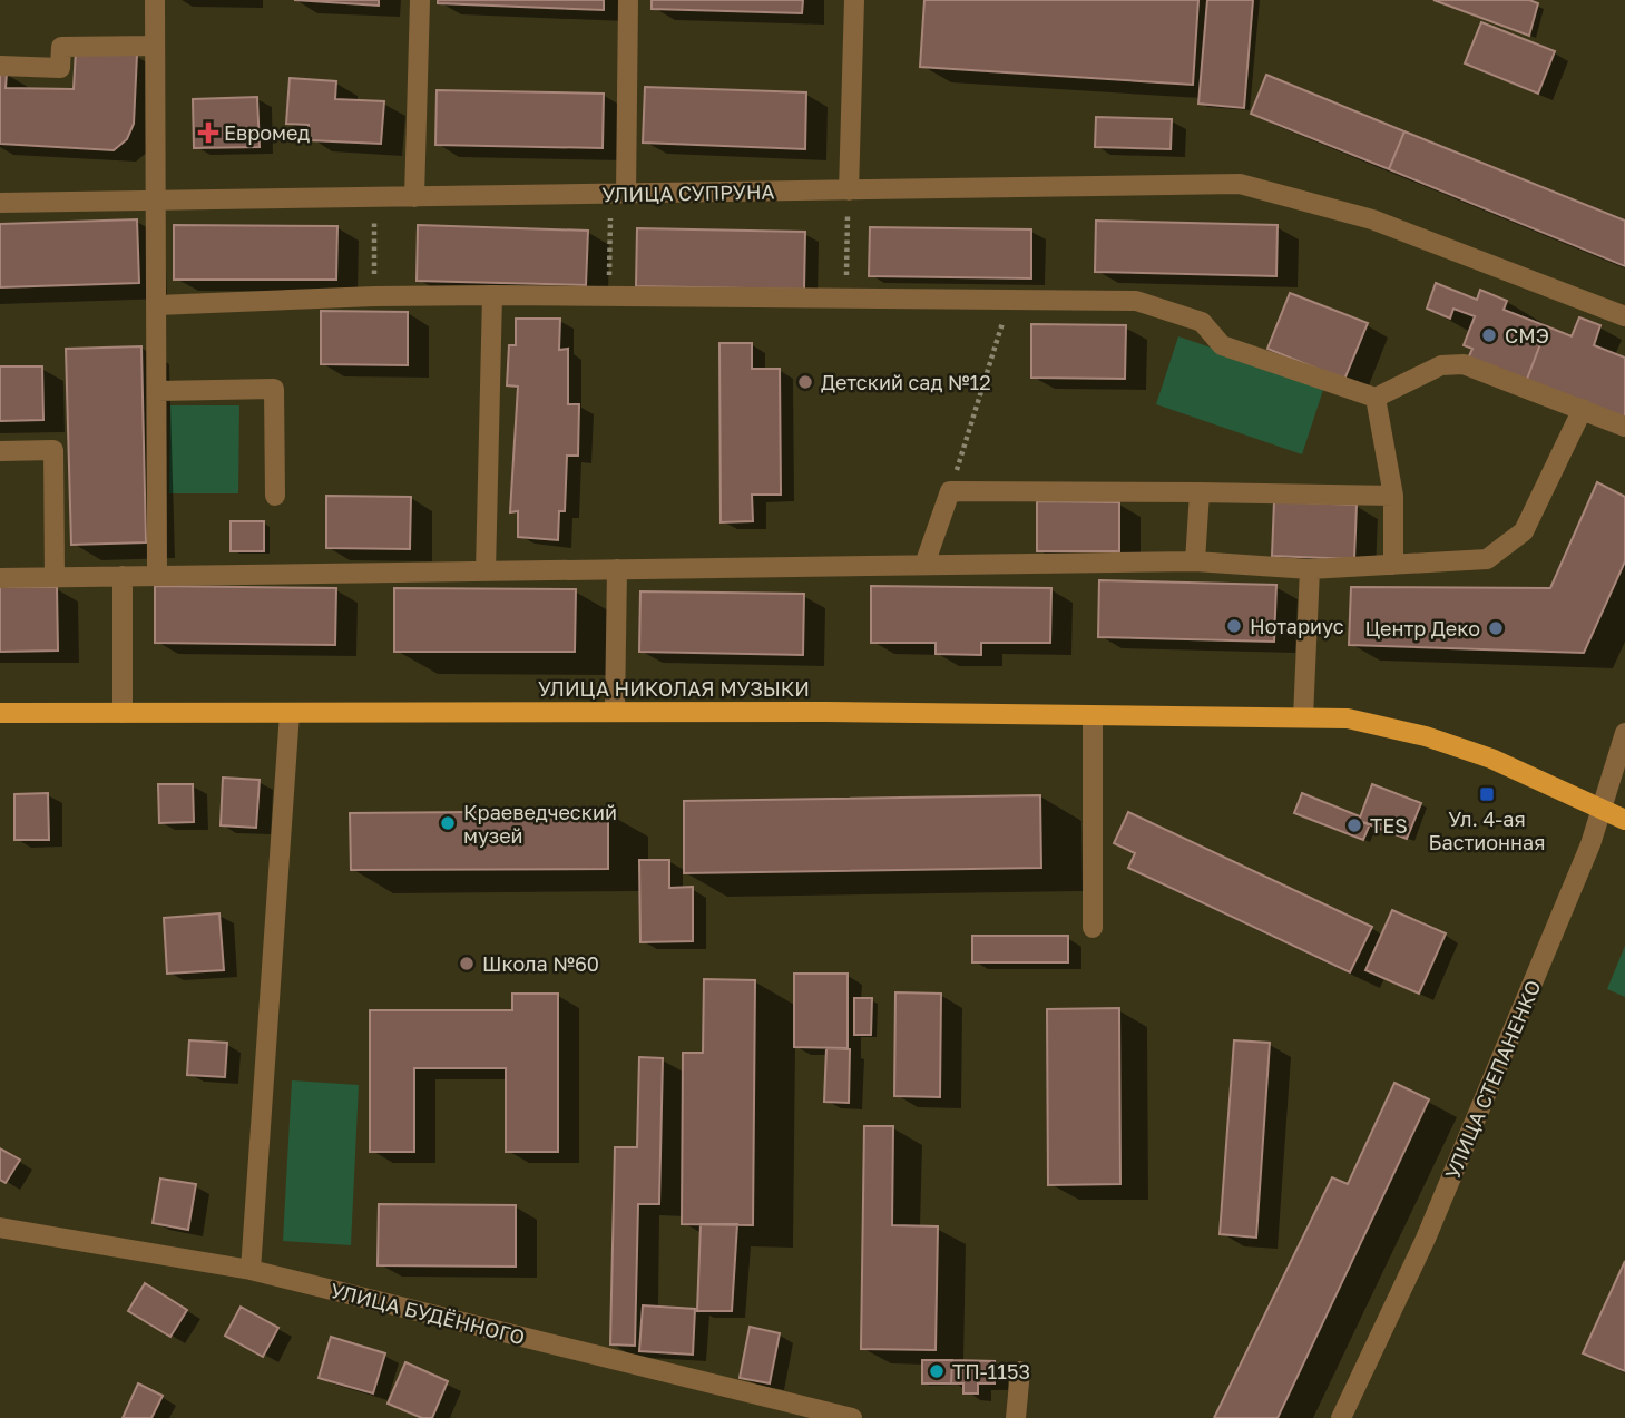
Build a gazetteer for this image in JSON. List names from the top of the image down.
{
  "streets": {
    "main road": ["УЛИЦА НИКОЛАЯ МУЗЫКИ"],
    "street": ["УЛИЦА СУПРУНА", "УЛИЦА СТЕПАНЕНКО", "УЛИЦА БУДЁННОГО"]
  },
  "crossings": [
    ["УЛИЦА НИКОЛАЯ МУЗЫКИ", "УЛИЦА СТЕПАНЕНКО"]
  ],
  "places": {
    "health": ["Евромед"],
    "other": [
      "СМЭ",
      "Детский сад №12",
      "Нотариус",
      "Центр Деко",
      "Краеведческий музей",
      "TES",
      "Школа №60",
      "ТП-1153"
    ],
    "transit": ["Ул. 4-ая Бастионная"]
  }
}
